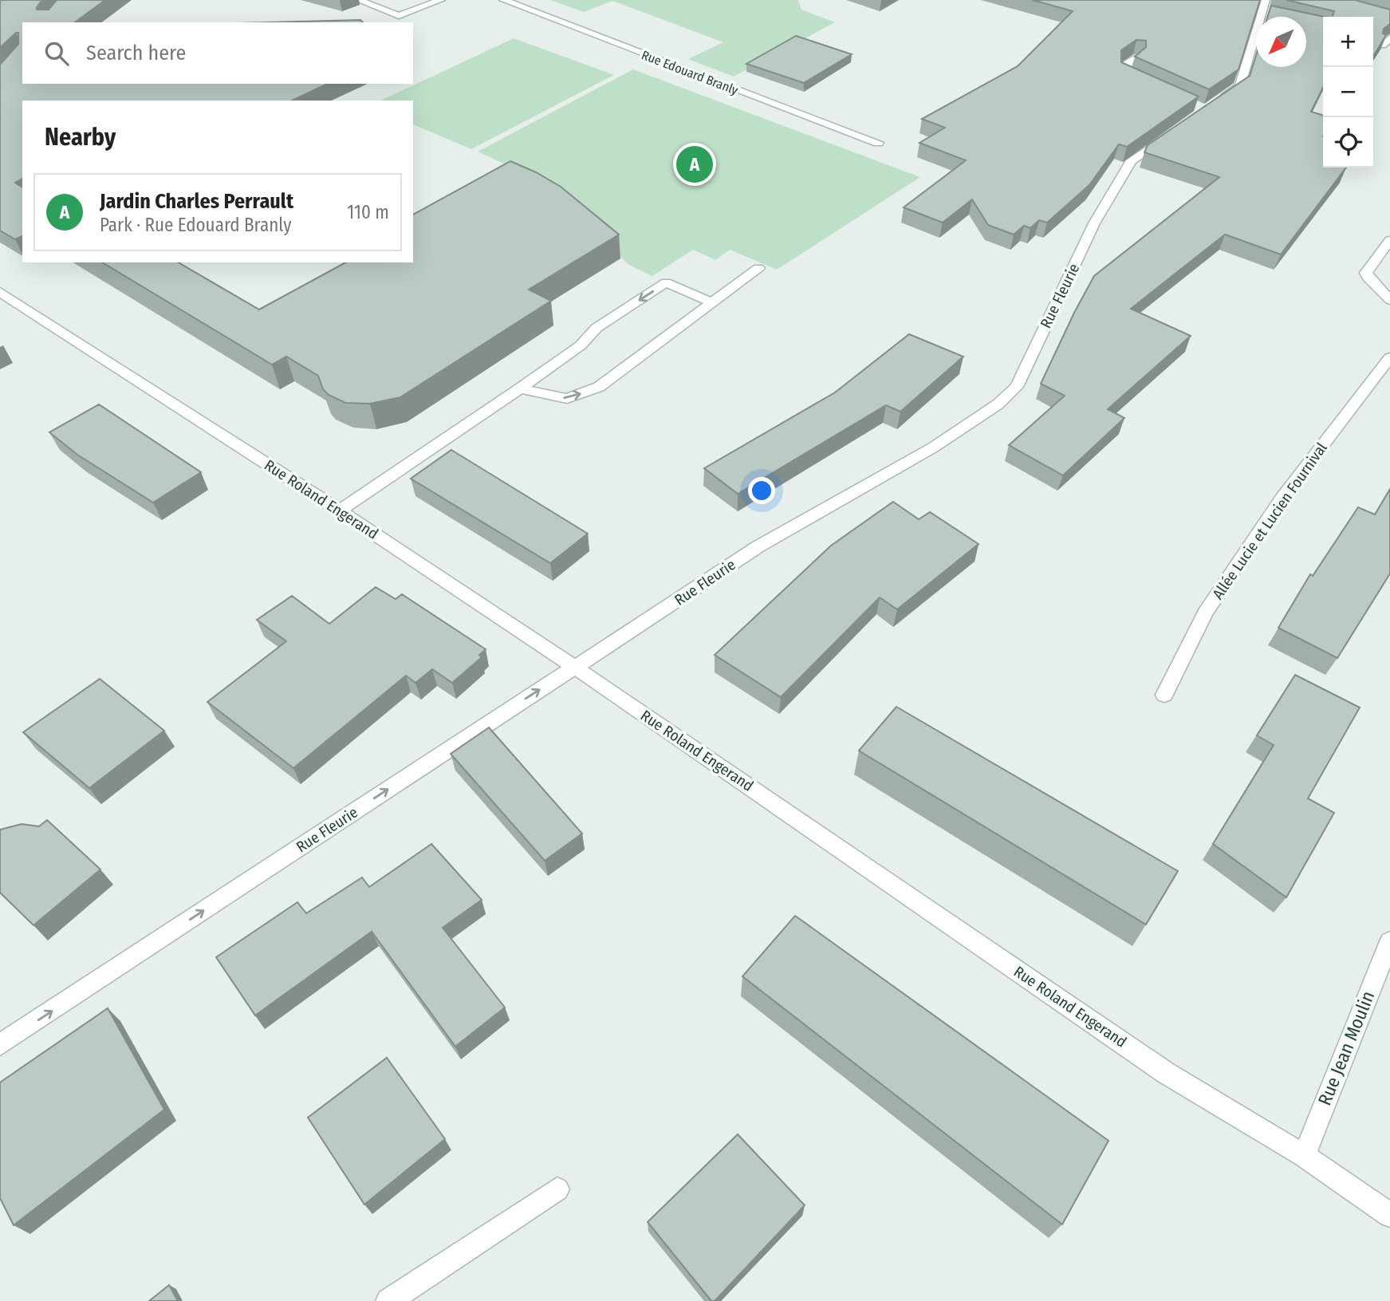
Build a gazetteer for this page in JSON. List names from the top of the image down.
{
  "streets": {
    "street": [
      "Rue Edouard Branly",
      "Rue Fleurie",
      "Rue Roland Engerand",
      "Allée Lucie et Lucien Fournival",
      "Rue Jean Moulin"
    ]
  },
  "crossings": [
    ["Rue Fleurie", "Rue Roland Engerand"],
    ["Rue Roland Engerand", "Rue Jean Moulin"]
  ],
  "one_way": ["Rue Fleurie"],
  "north": "bottom left",
  "page": {
    "map_buttons": ["+", "−"],
    "search": "Search here",
    "heading": "Nearby",
    "pins": "A",
    "list": [
      {
        "mark": "A",
        "name": "Jardin Charles Perrault",
        "note": "Park · Rue Edouard Branly",
        "value": "110 m"
      }
    ]
  }
}
